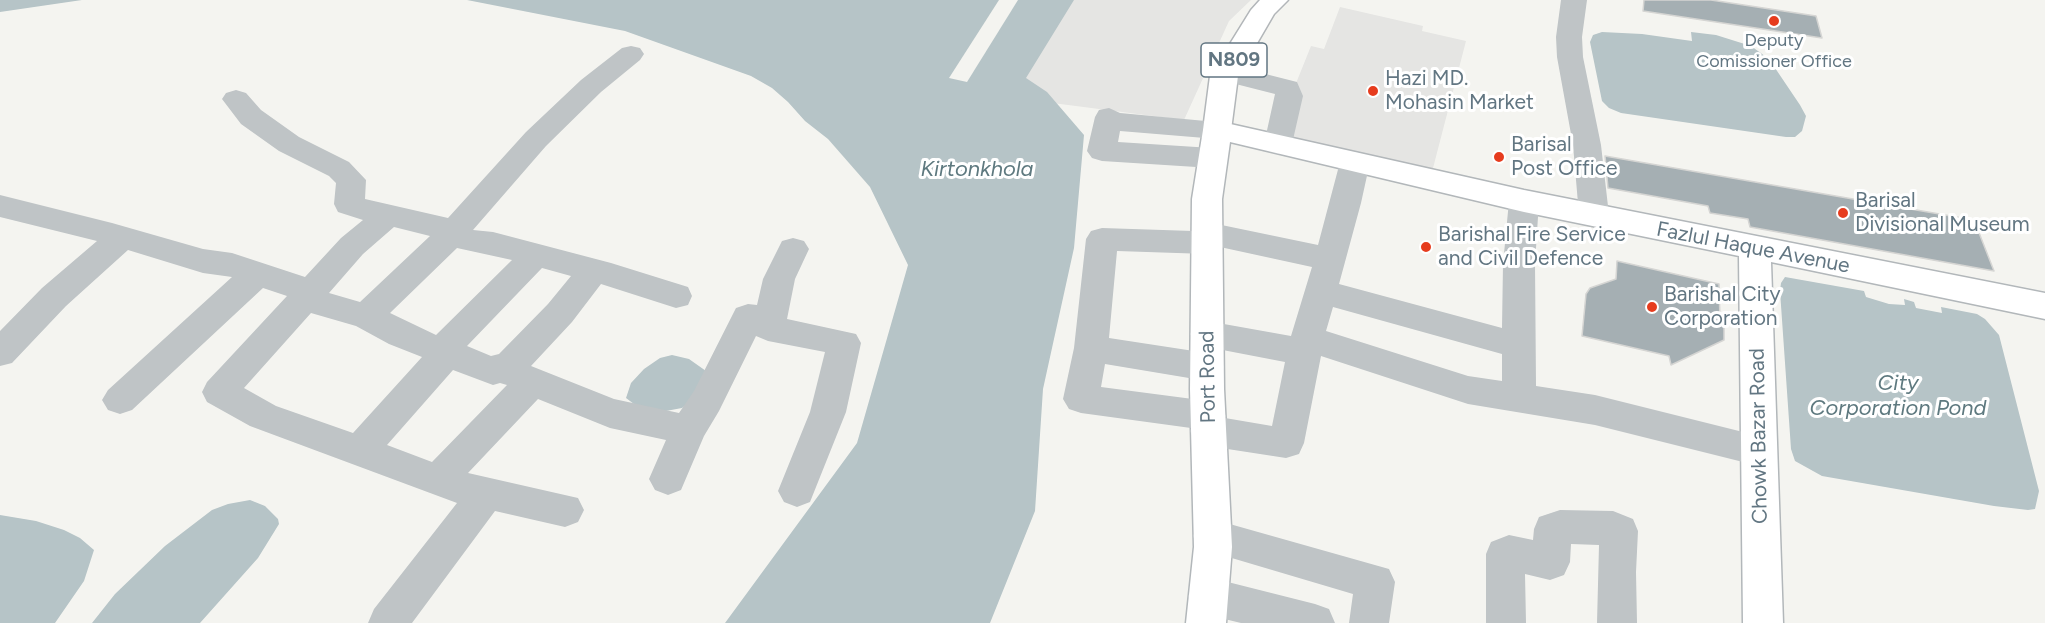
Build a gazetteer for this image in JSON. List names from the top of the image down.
{
  "streets": {
    "main road": [
      "N809",
      "Fazlul Haque Avenue",
      "Port Road",
      "Chowk Bazar Road"
    ]
  },
  "crossings": [
    ["N809", "Fazlul Haque Avenue"],
    ["N809", "Port Road"],
    ["Fazlul Haque Avenue", "Port Road"],
    ["Fazlul Haque Avenue", "Chowk Bazar Road"]
  ],
  "water": ["Kirtonkhola", "City Corporation Pond"],
  "places": [
    "Deputy Comissioner Office",
    "Hazi MD. Mohasin Market",
    "Barisal Post Office",
    "Barisal Divisional Museum",
    "Barishal Fire Service and Civil Defence",
    "Barishal City Corporation"
  ]
}
